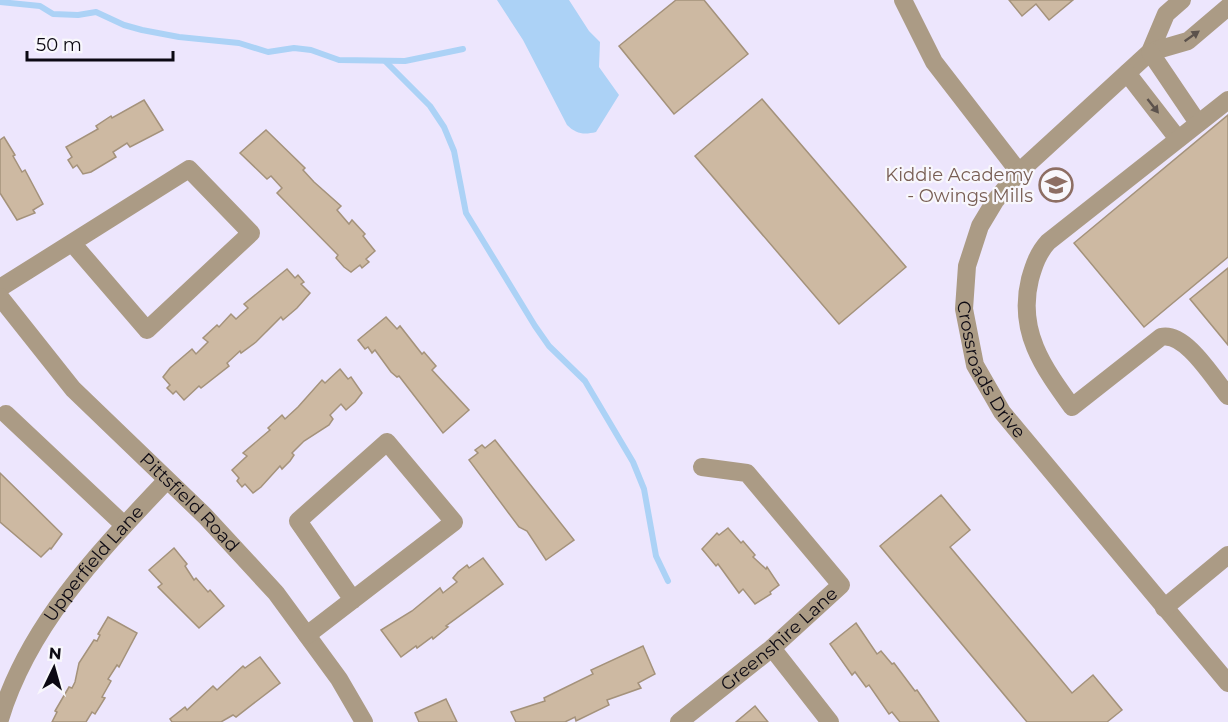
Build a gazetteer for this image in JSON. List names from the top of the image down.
{
  "streets": {
    "street": [
      "Crossroads Drive",
      "Pittsfield Road",
      "Upperfield Lane",
      "Greenshire Lane"
    ]
  },
  "crossings": [
    ["Pittsfield Road", "Upperfield Lane"]
  ],
  "places": {
    "school or university": ["Kiddie Academy - Owings Mills"]
  },
  "scale_bar": "50 m",
  "north": "top"
}
